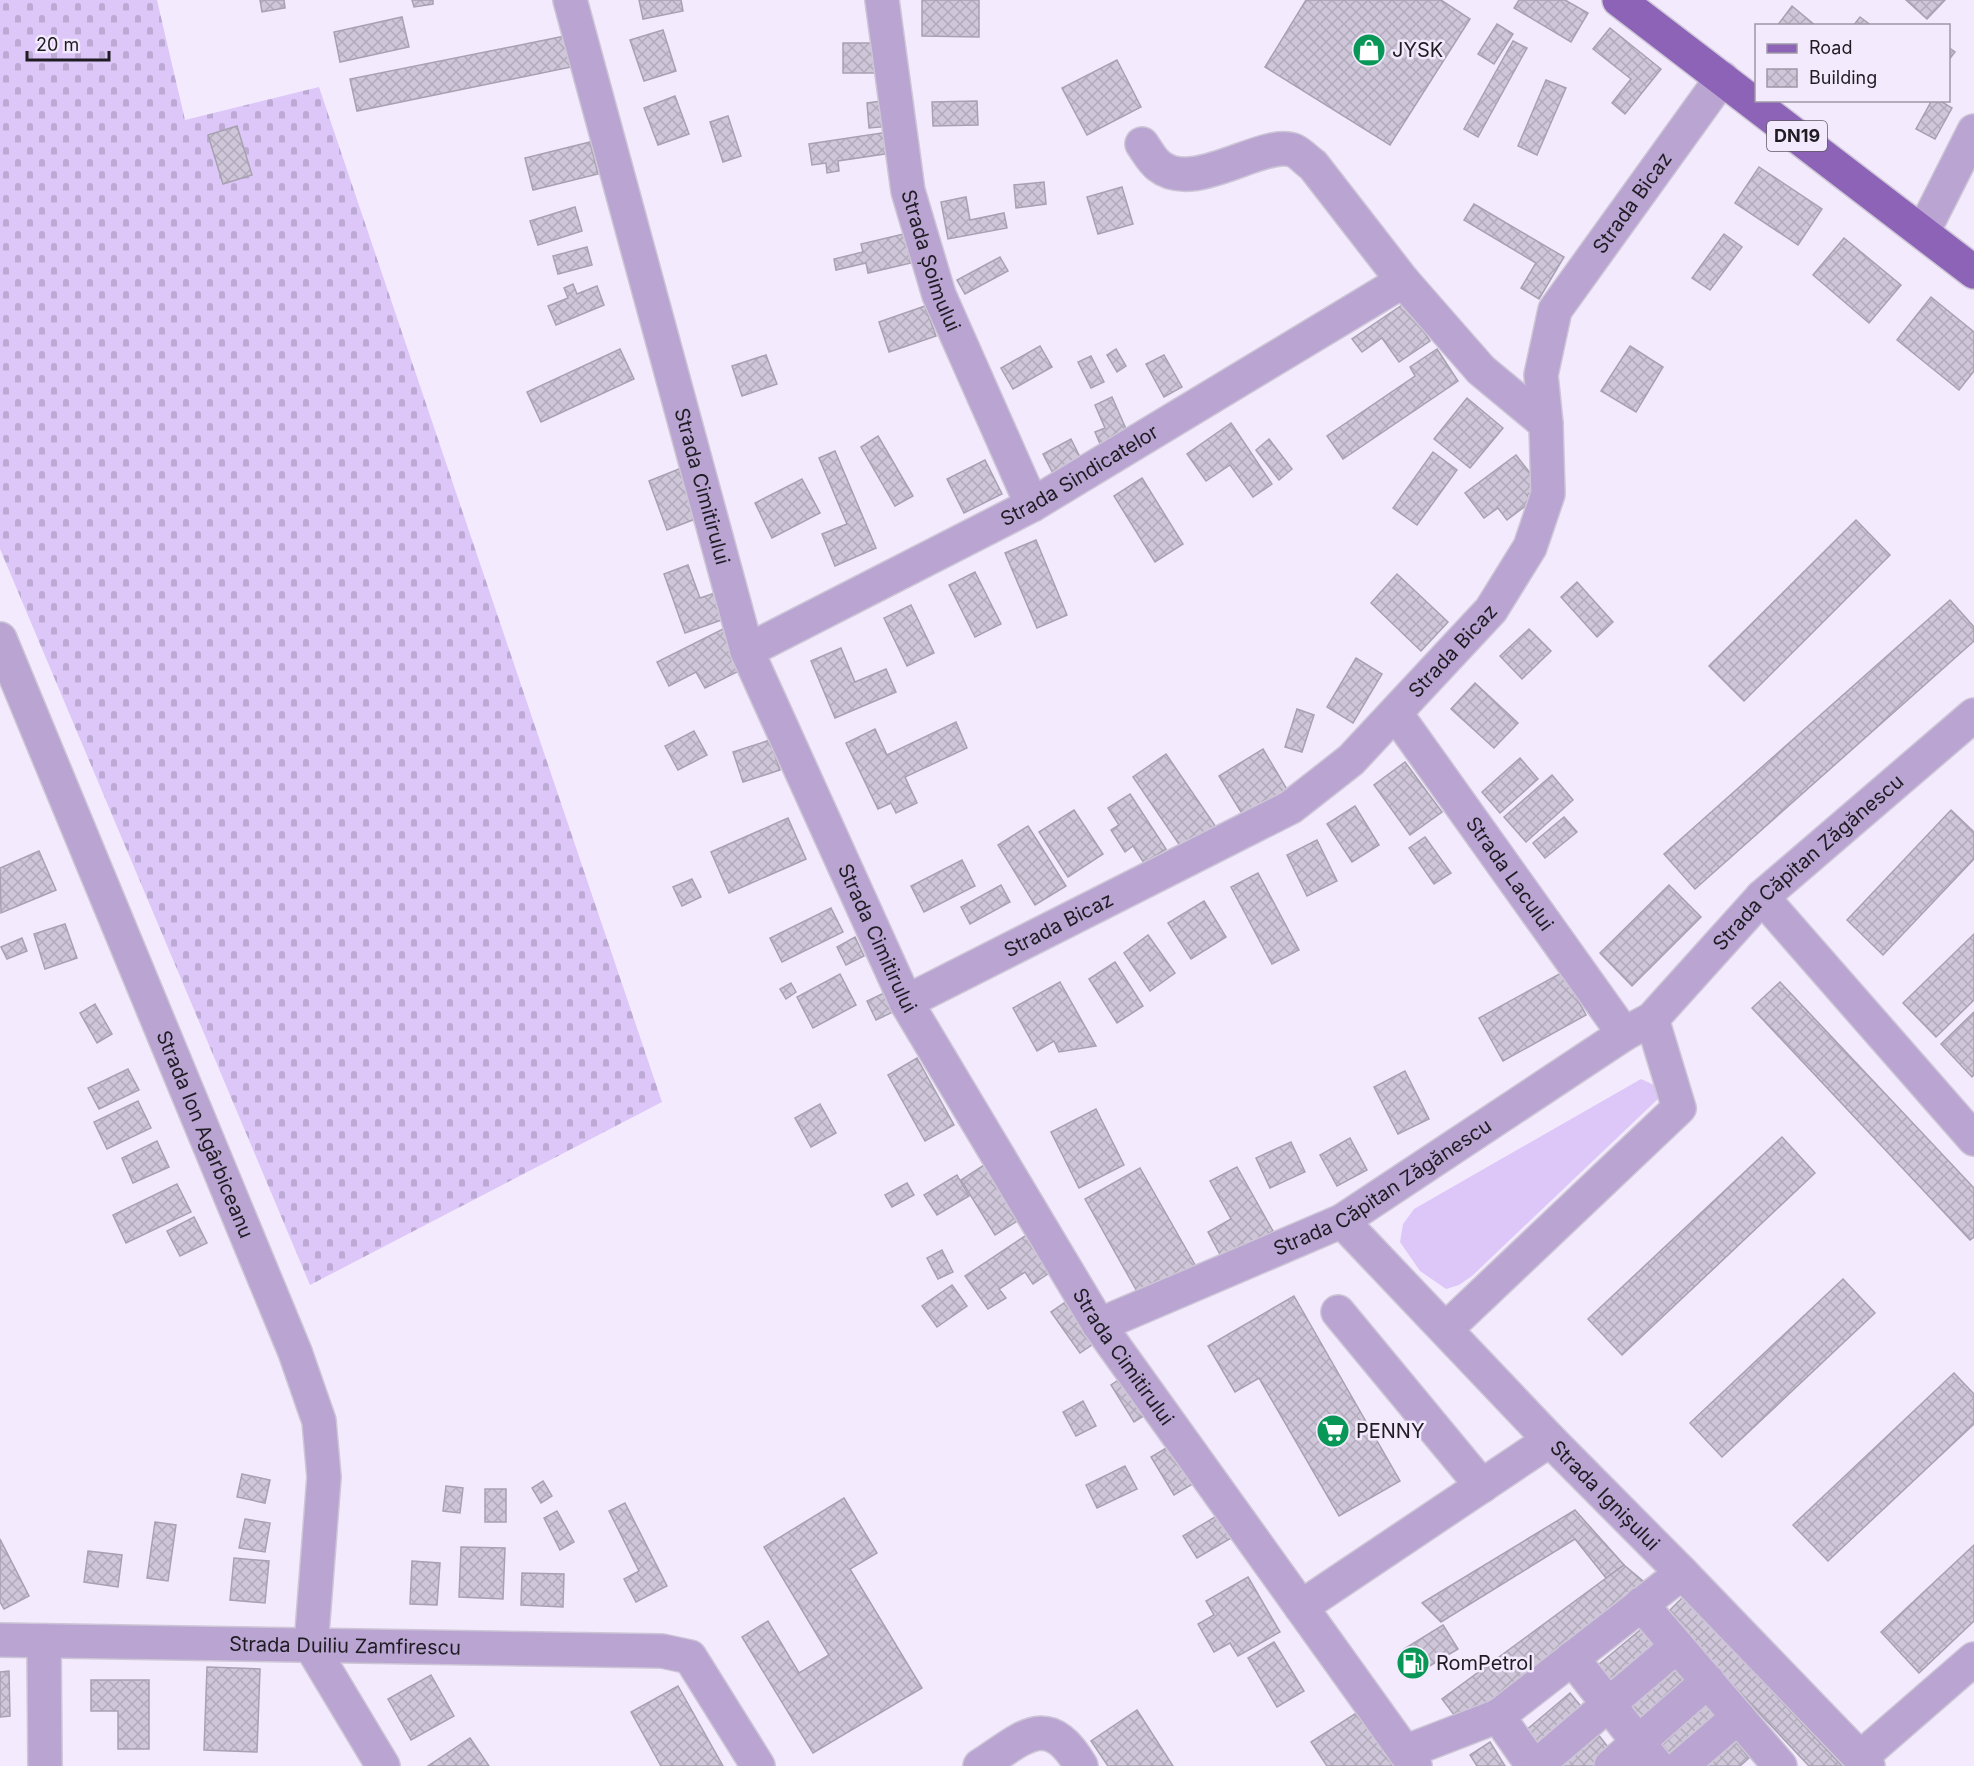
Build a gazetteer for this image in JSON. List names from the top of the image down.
{
  "streets": {
    "main road": ["DN19"],
    "street": [
      "Strada Bicaz",
      "Strada Șoimului",
      "Strada Sindicatelor",
      "Strada Cimitirului",
      "Strada Căpitan Zăgănescu",
      "Strada Lacului",
      "Strada Ion Agârbiceanu",
      "Strada Ignișului",
      "Strada Duiliu Zamfirescu"
    ]
  },
  "crossings": [
    ["DN19", "Strada Bicaz"],
    ["Strada Bicaz", "Strada Cimitirului"],
    ["Strada Bicaz", "Strada Lacului"],
    ["Strada Șoimului", "Strada Sindicatelor"],
    ["Strada Sindicatelor", "Strada Cimitirului"],
    ["Strada Cimitirului", "Strada Căpitan Zăgănescu"],
    ["Strada Căpitan Zăgănescu", "Strada Lacului"],
    ["Strada Căpitan Zăgănescu", "Strada Ignișului"],
    ["Strada Ion Agârbiceanu", "Strada Duiliu Zamfirescu"]
  ],
  "places": {
    "shop": ["JYSK"],
    "supermarket": ["PENNY"],
    "fuel station": ["RomPetrol"]
  },
  "legend": ["Road", "Building"],
  "scale_bar": "20 m"
}
